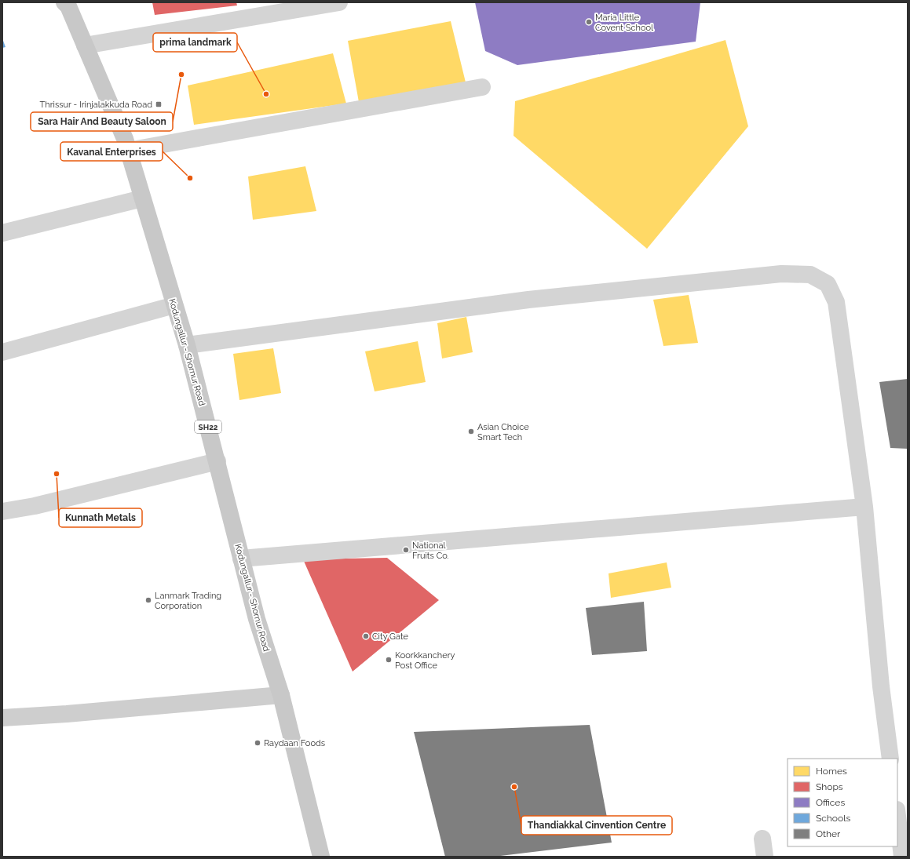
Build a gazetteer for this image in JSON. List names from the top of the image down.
{
  "streets": {
    "main road": ["Kodungallur - Shornur Road", "SH22"]
  },
  "places": {
    "other": [
      "Maria Little Covent School",
      "Sara Hair And Beauty Saloon",
      "prima landmark",
      "Kavanal Enterprises",
      "Asian Choice Smart Tech",
      "Kunnath Metals",
      "National Fruits Co.",
      "Lanmark Trading Corporation",
      "City Gate",
      "Koorkkanchery Post Office",
      "Raydaan Foods",
      "Thandiakkal Cinvention Centre"
    ],
    "transit": ["Thrissur - Irinjalakkuda Road"]
  },
  "legend": [
    "Homes",
    "Shops",
    "Offices",
    "Schools",
    "Other"
  ]
}
